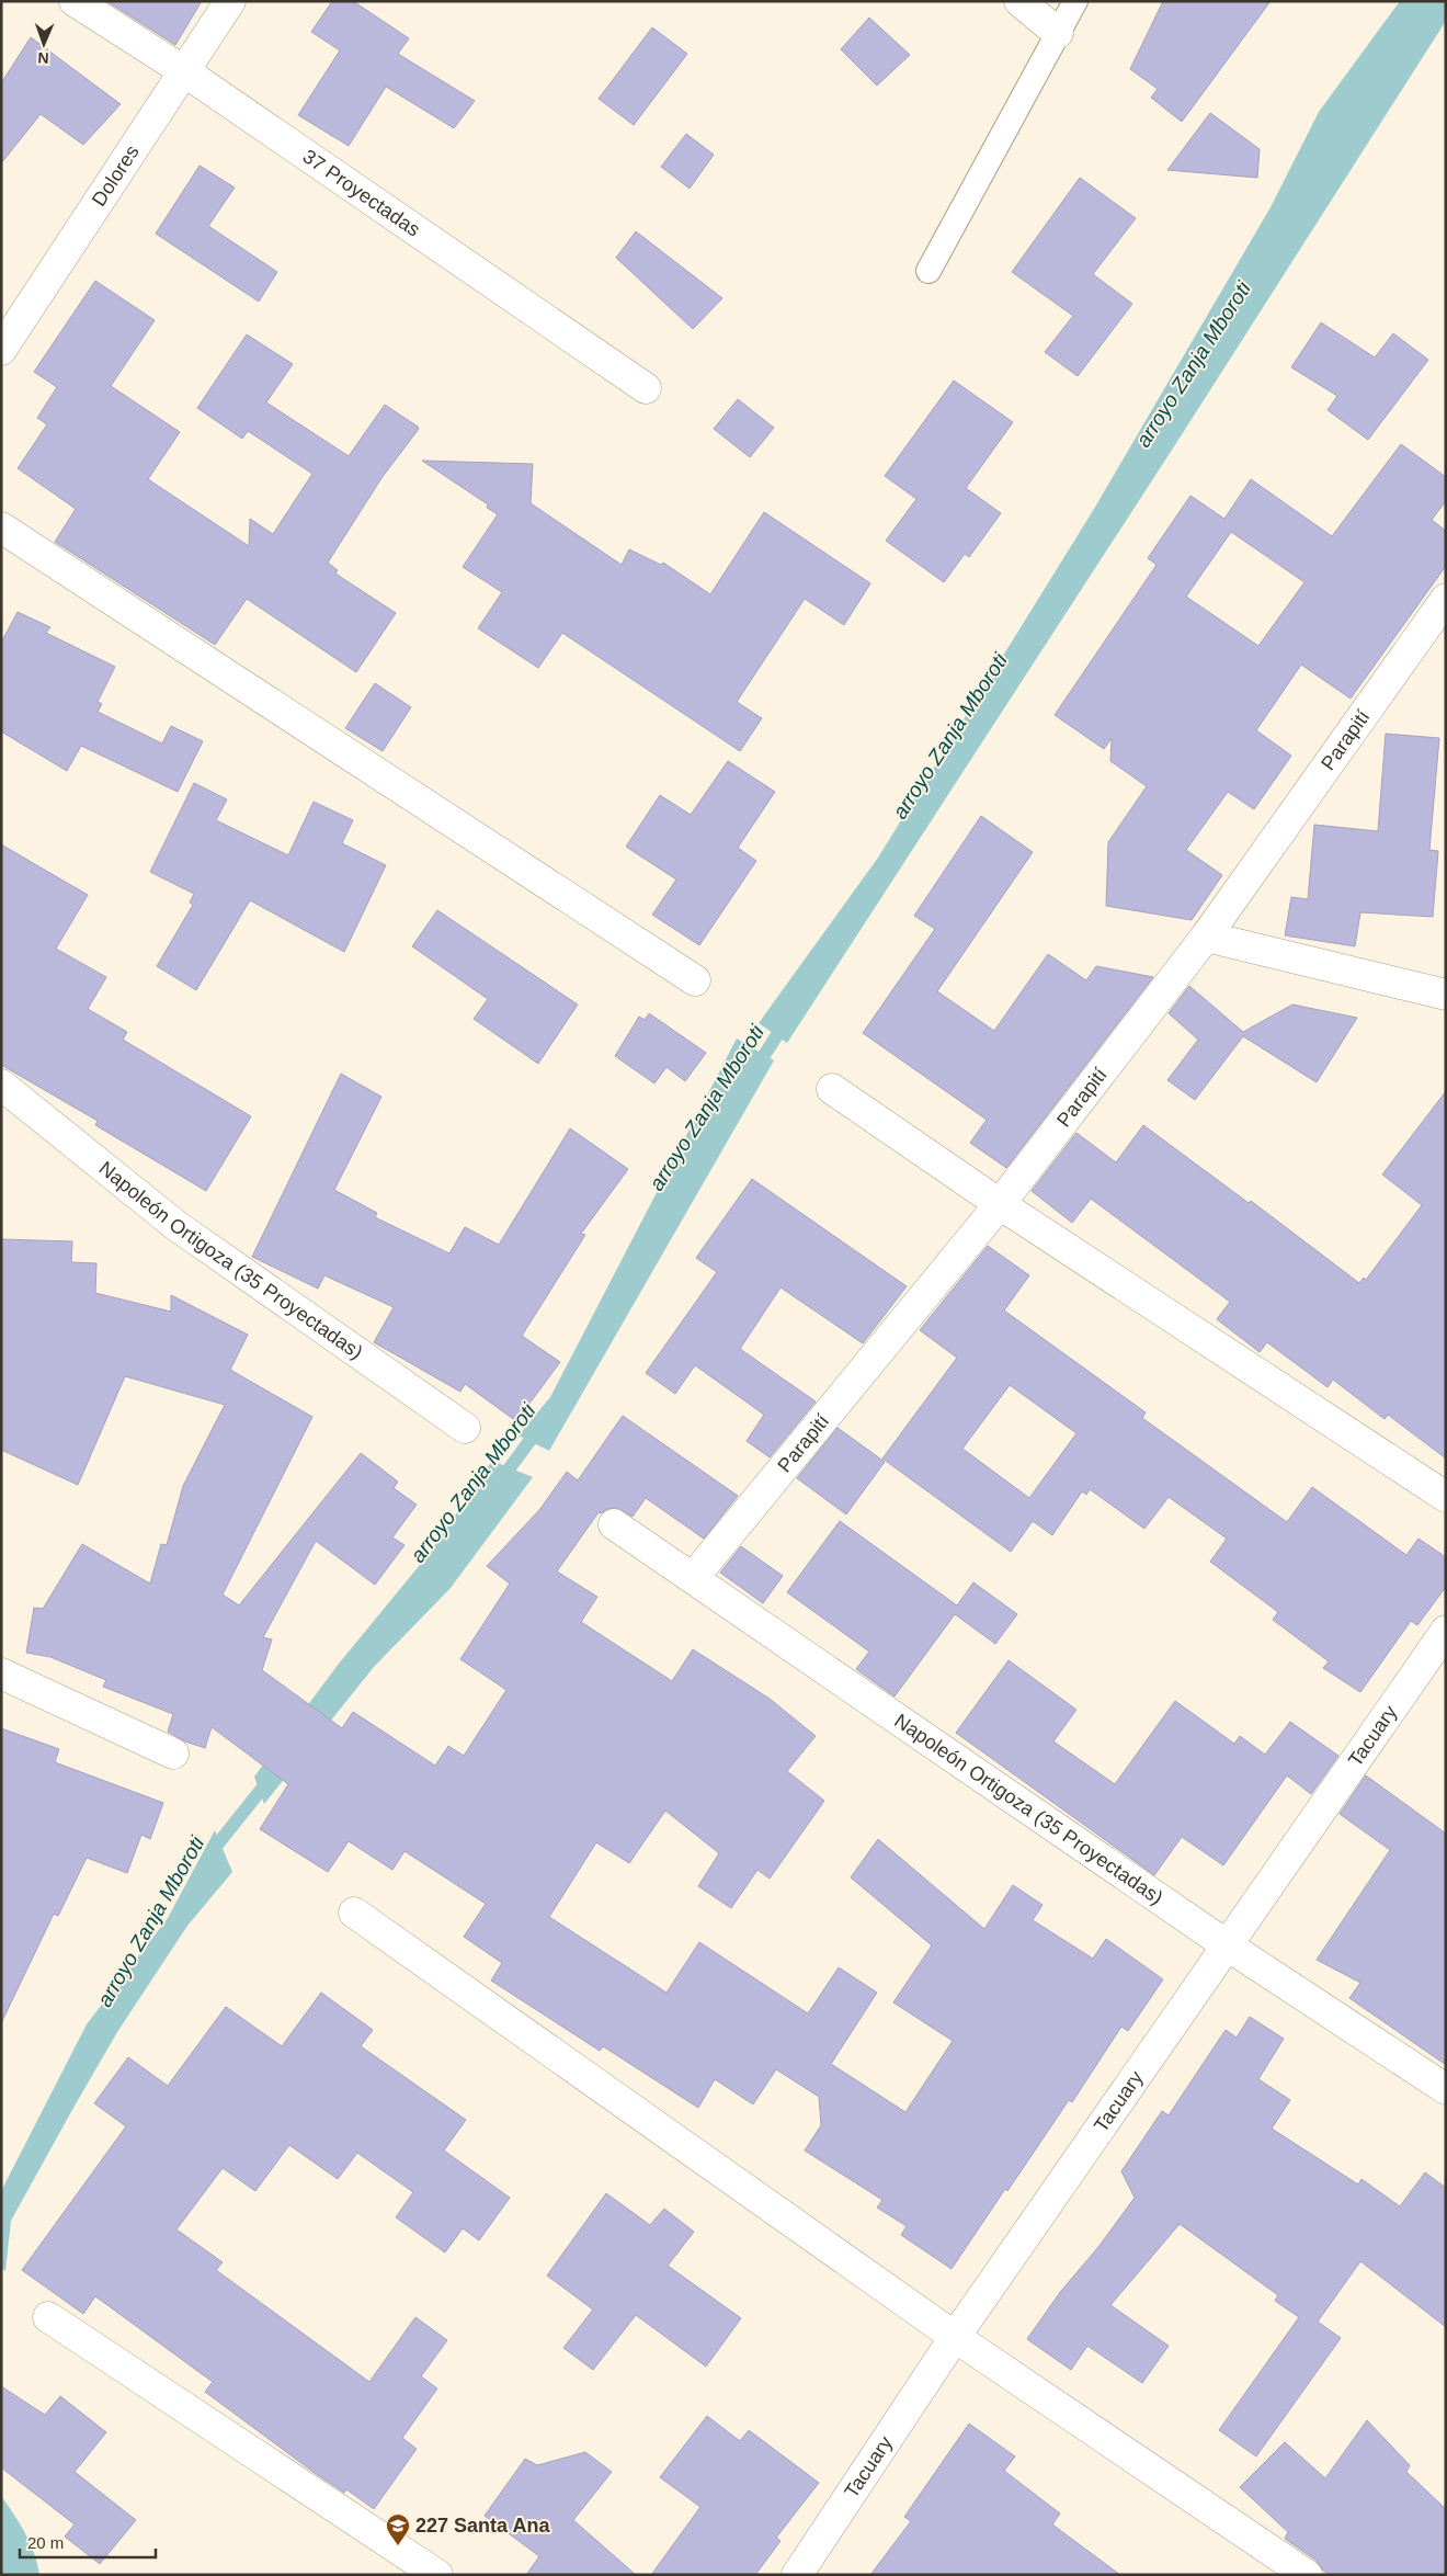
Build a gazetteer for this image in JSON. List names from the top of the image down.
{
  "streets": {
    "street": [
      "Dolores",
      "37 Proyectadas",
      "Parapití",
      "Napoleón Ortigoza (35 Proyectadas)",
      "Tacuary"
    ]
  },
  "crossings": [
    ["Dolores", "37 Proyectadas"],
    ["Parapití", "Napoleón Ortigoza (35 Proyectadas)"],
    ["Napoleón Ortigoza (35 Proyectadas)", "Tacuary"]
  ],
  "water": ["arroyo Zanja Mboroti"],
  "places": {
    "school or university": ["227 Santa Ana"]
  },
  "scale_bar": "20 m",
  "north": "bottom"
}
